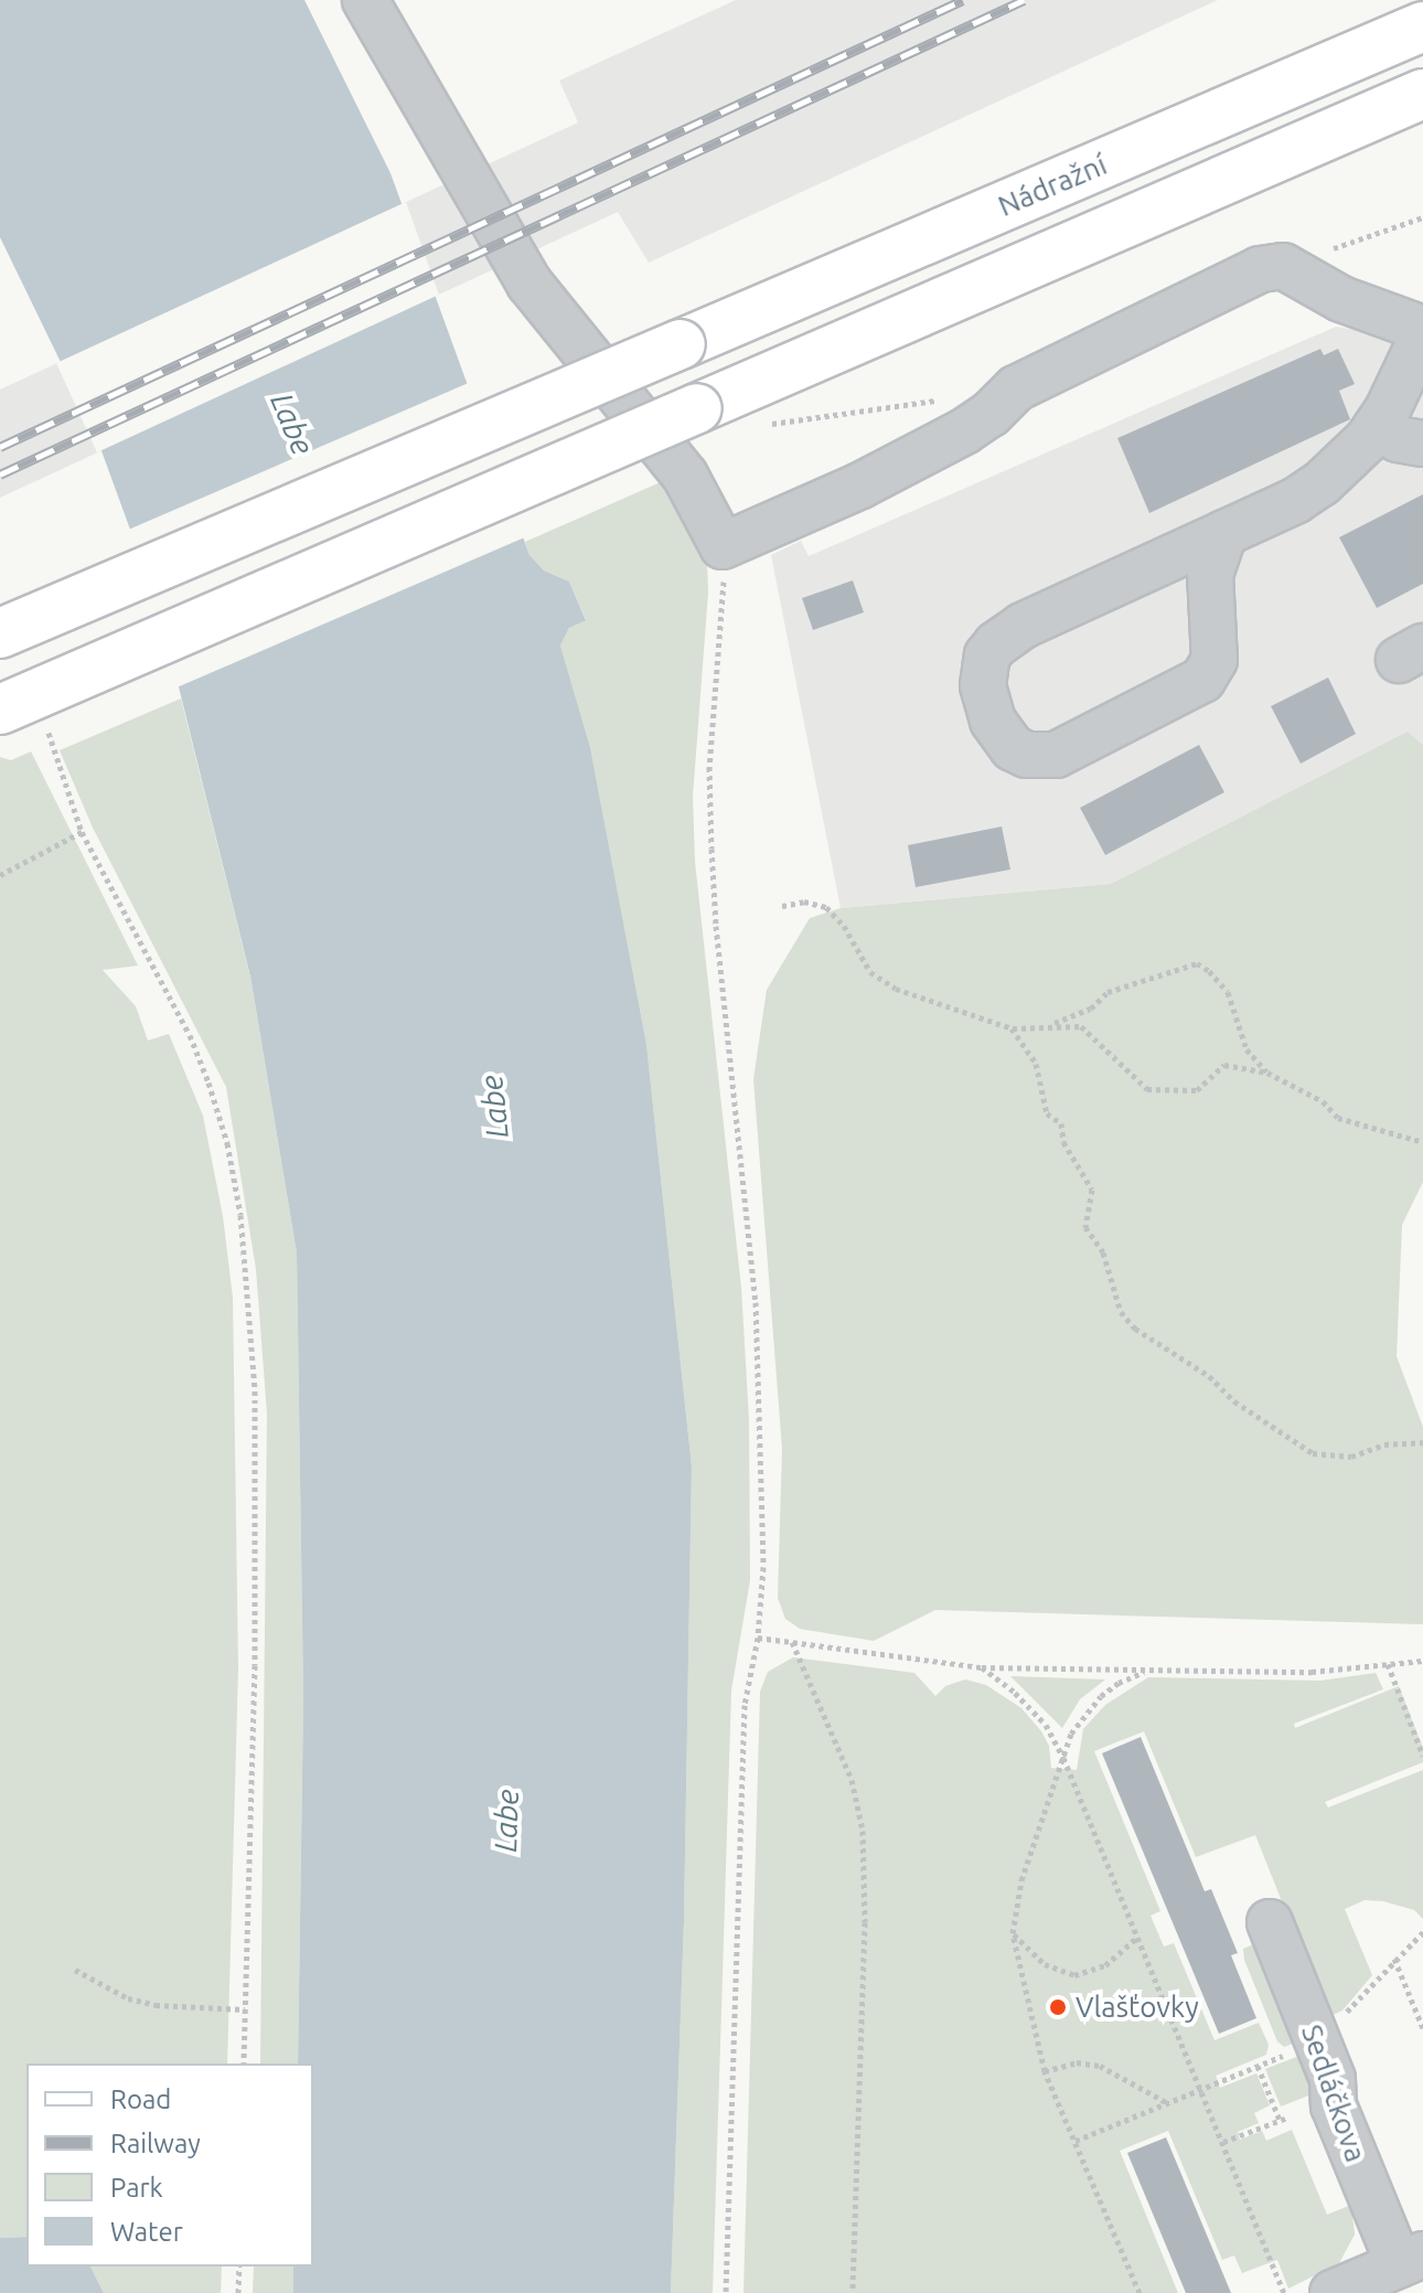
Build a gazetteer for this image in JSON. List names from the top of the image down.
{
  "streets": {
    "main road": ["Nádražní"],
    "street": ["Sedláčkova"]
  },
  "water": ["Labe"],
  "places": ["Vlašťovky"],
  "legend": [
    "Road",
    "Railway",
    "Park",
    "Water"
  ]
}
